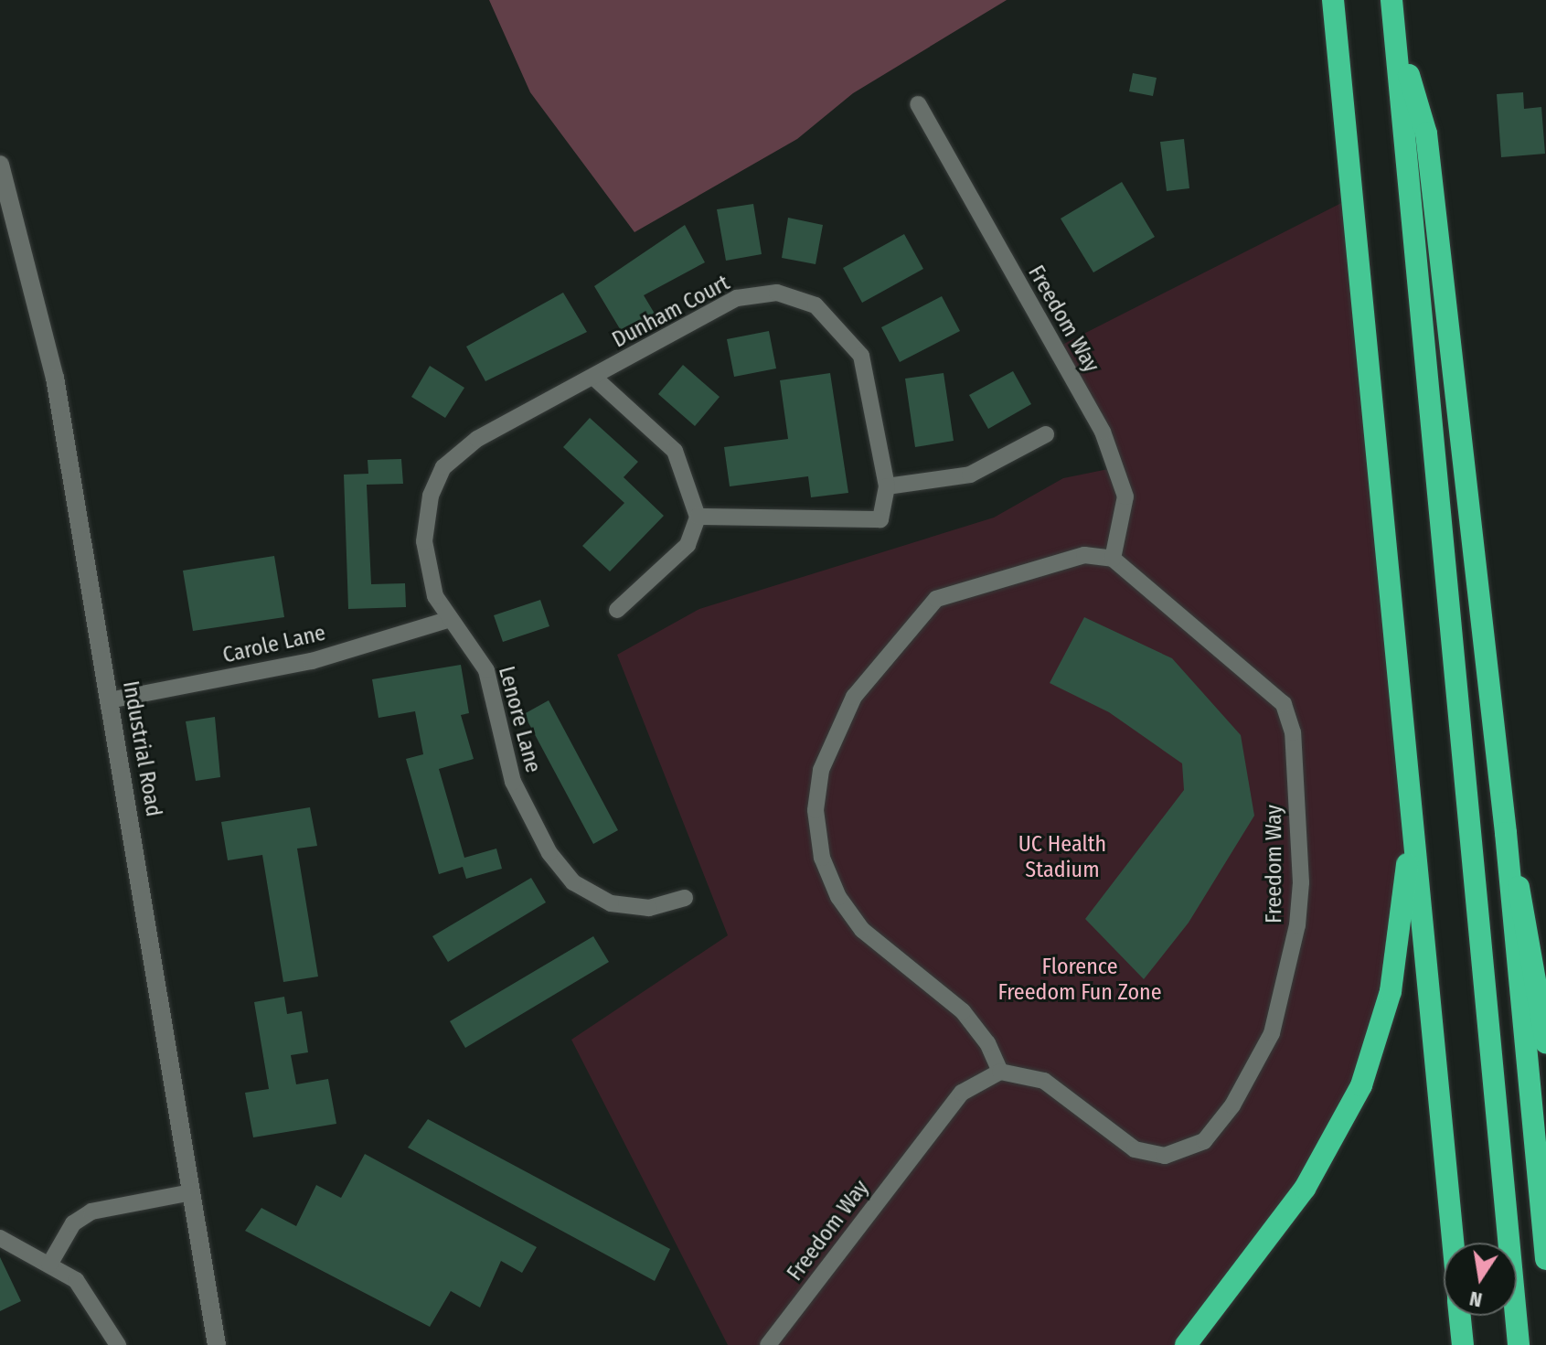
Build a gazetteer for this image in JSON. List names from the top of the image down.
{
  "streets": {
    "main road": ["Industrial Road"],
    "street": [
      "Dunham Court",
      "Freedom Way",
      "Carole Lane",
      "Lenore Lane"
    ]
  },
  "crossings": [
    ["Dunham Court", "Carole Lane"],
    ["Dunham Court", "Lenore Lane"],
    ["Carole Lane", "Lenore Lane"],
    ["Carole Lane", "Industrial Road"]
  ],
  "parks": ["UC Health Stadium", "Florence Freedom Fun Zone"],
  "north": "bottom"
}
